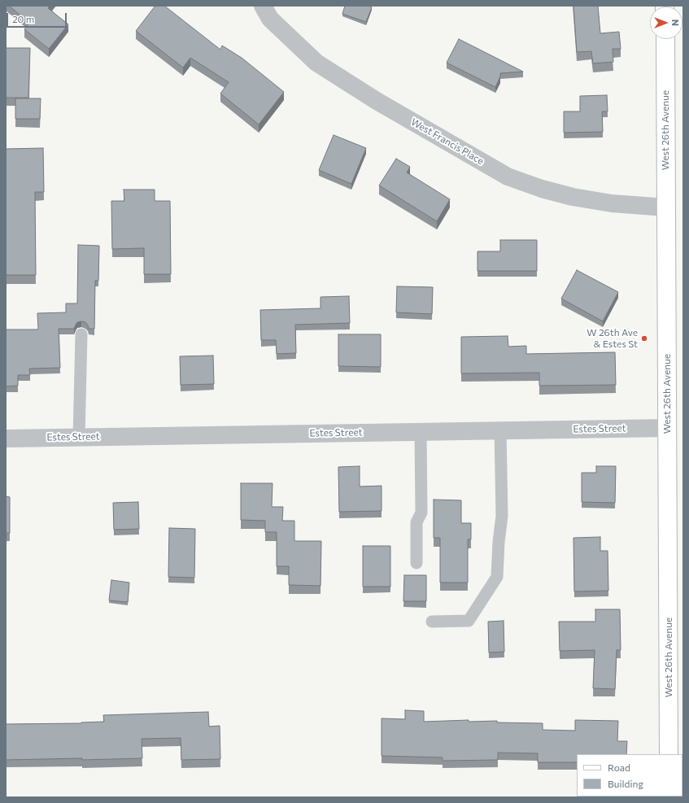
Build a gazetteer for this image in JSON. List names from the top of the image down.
{
  "streets": {
    "street": ["West 26th Avenue", "West Francis Place", "Estes Street"]
  },
  "crossings": [
    ["West 26th Avenue", "West Francis Place"],
    ["West 26th Avenue", "Estes Street"]
  ],
  "places": ["W 26th Ave & Estes St"],
  "legend": ["Road", "Building"],
  "scale_bar": "20 m",
  "north": "right"
}
